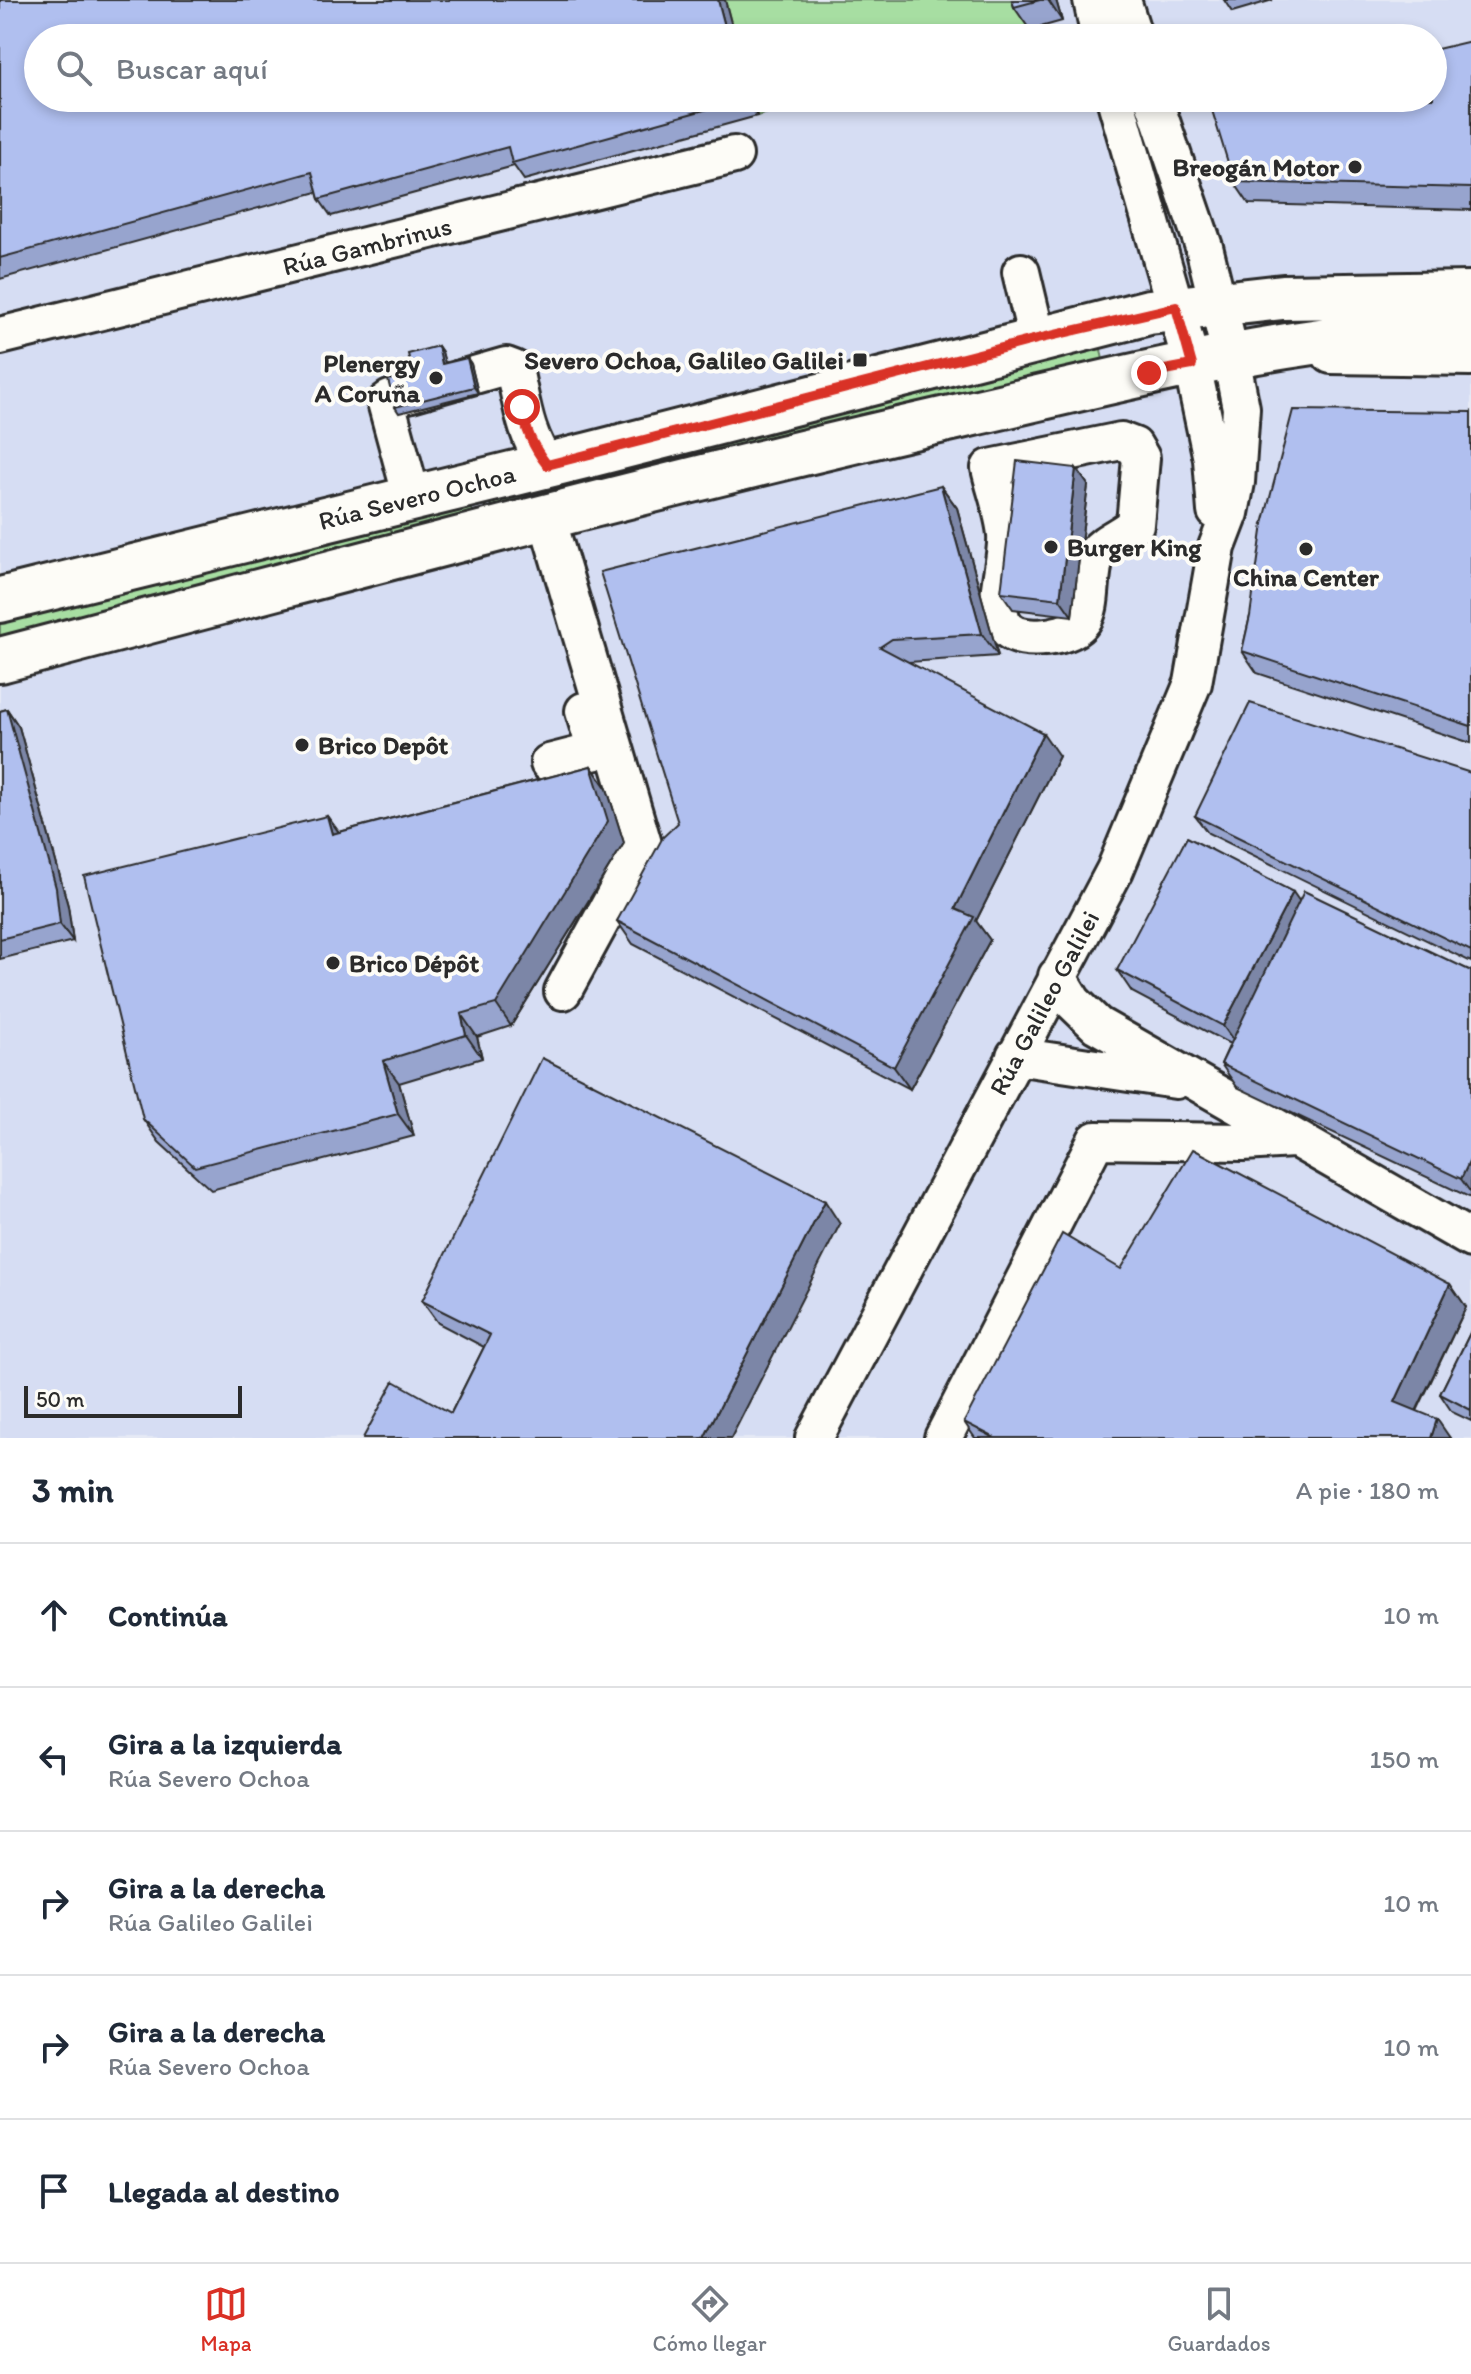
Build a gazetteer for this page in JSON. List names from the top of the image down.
{
  "streets": {
    "main road": ["Rúa Severo Ochoa"],
    "street": ["Rúa Gambrinus", "Rúa Galileo Galilei"]
  },
  "crossings": [
    ["Rúa Severo Ochoa", "Rúa Galileo Galilei"]
  ],
  "places": {
    "other": [
      "Breogán Motor",
      "Plenergy A Coruña",
      "Burger King",
      "China Center",
      "Brico Depôt",
      "Brico Dépôt"
    ],
    "transit": ["Severo Ochoa, Galileo Galilei"]
  },
  "scale_bar": "50 m",
  "page": {
    "search": "Buscar aquí",
    "scale": "50 m",
    "heading": ["3 min", "A pie · 180 m"],
    "list": [
      ["Continúa", "10 m"],
      ["Gira a la izquierda", "Rúa Severo Ochoa", "150 m"],
      ["Gira a la derecha", "Rúa Galileo Galilei", "10 m"],
      ["Gira a la derecha", "Rúa Severo Ochoa", "10 m"],
      "Llegada al destino"
    ],
    "nav": ["Mapa", "Cómo llegar", "Guardados"]
  }
}
